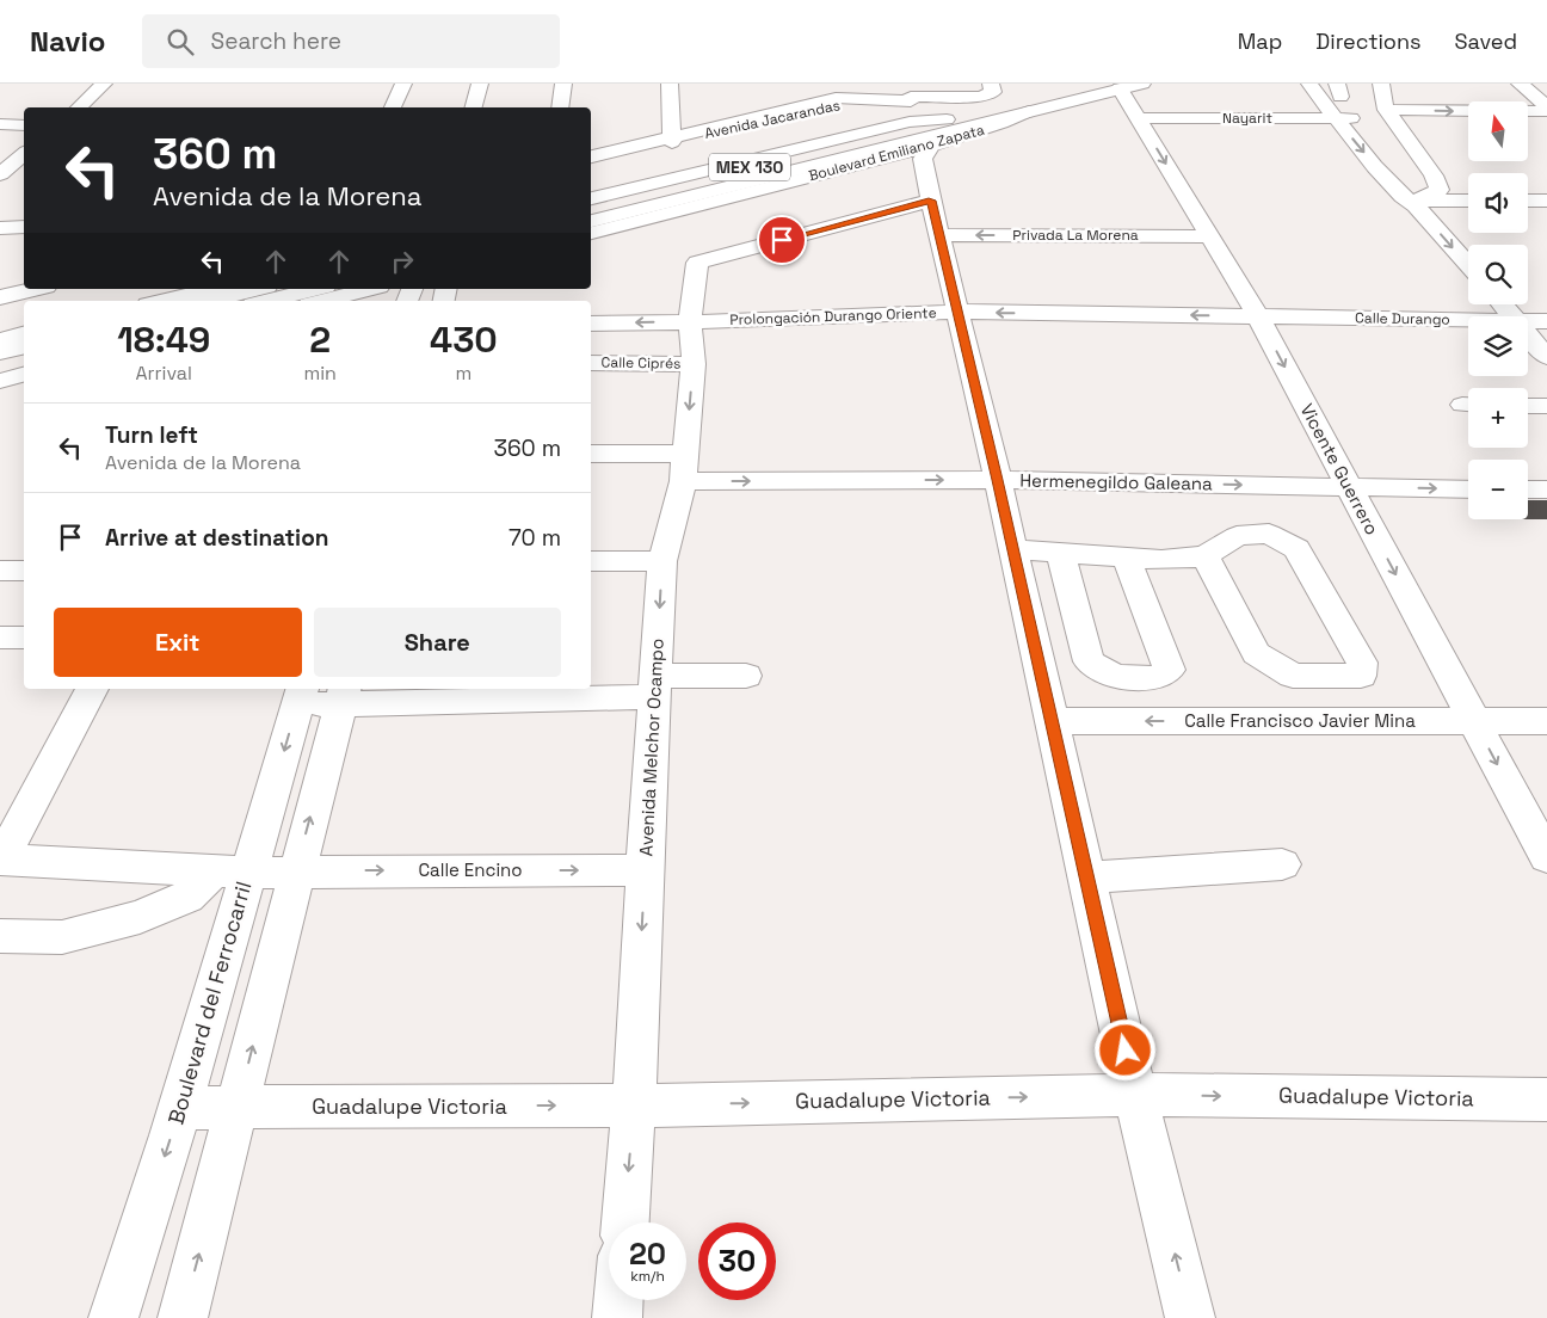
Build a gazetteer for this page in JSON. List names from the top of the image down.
{
  "streets": {
    "street": [
      "Nayarit",
      "Avenida Jacarandas",
      "Boulevard Emiliano Zapata",
      "MEX 130",
      "Privada La Morena",
      "Prolongación Durango Oriente",
      "Calle Durango",
      "Calle Ciprés",
      "Vicente Guerrero",
      "Hermenegildo Galeana",
      "Calle Francisco Javier Mina",
      "Avenida Melchor Ocampo",
      "Calle Encino",
      "Boulevard del Ferrocarril",
      "Guadalupe Victoria"
    ]
  },
  "crossings": [
    ["Nayarit", "Vicente Guerrero"],
    ["Boulevard Emiliano Zapata", "Vicente Guerrero"],
    ["Privada La Morena", "Vicente Guerrero"],
    ["Prolongación Durango Oriente", "Calle Durango"],
    ["Prolongación Durango Oriente", "Vicente Guerrero"],
    ["Prolongación Durango Oriente", "Avenida Melchor Ocampo"],
    ["Calle Durango", "Vicente Guerrero"],
    ["Calle Ciprés", "Avenida Melchor Ocampo"],
    ["Vicente Guerrero", "Hermenegildo Galeana"],
    ["Vicente Guerrero", "Calle Francisco Javier Mina"],
    ["Hermenegildo Galeana", "Avenida Melchor Ocampo"],
    ["Avenida Melchor Ocampo", "Calle Encino"],
    ["Avenida Melchor Ocampo", "Guadalupe Victoria"],
    ["Calle Encino", "Boulevard del Ferrocarril"],
    ["Boulevard del Ferrocarril", "Guadalupe Victoria"]
  ],
  "one_way": ["Privada La Morena", "Avenida Melchor Ocampo", "Guadalupe Victoria"],
  "north": "top",
  "page": {
    "header": "Navio",
    "search": "Search here",
    "nav": ["Map", "Directions", "Saved"],
    "map_buttons": ["+", "−"],
    "turn": ["360 m", "Avenida de la Morena"],
    "eta": [
      "18:49",
      "Arrival",
      "2",
      "min",
      "430",
      "m"
    ],
    "list": [
      {
        "name": "Turn left",
        "note": "Avenida de la Morena",
        "value": "360 m"
      },
      {
        "name": "Arrive at destination",
        "value": "70 m"
      }
    ],
    "buttons": ["Exit", "Share"],
    "speed": "20 km/h",
    "limit": "30"
  }
}
